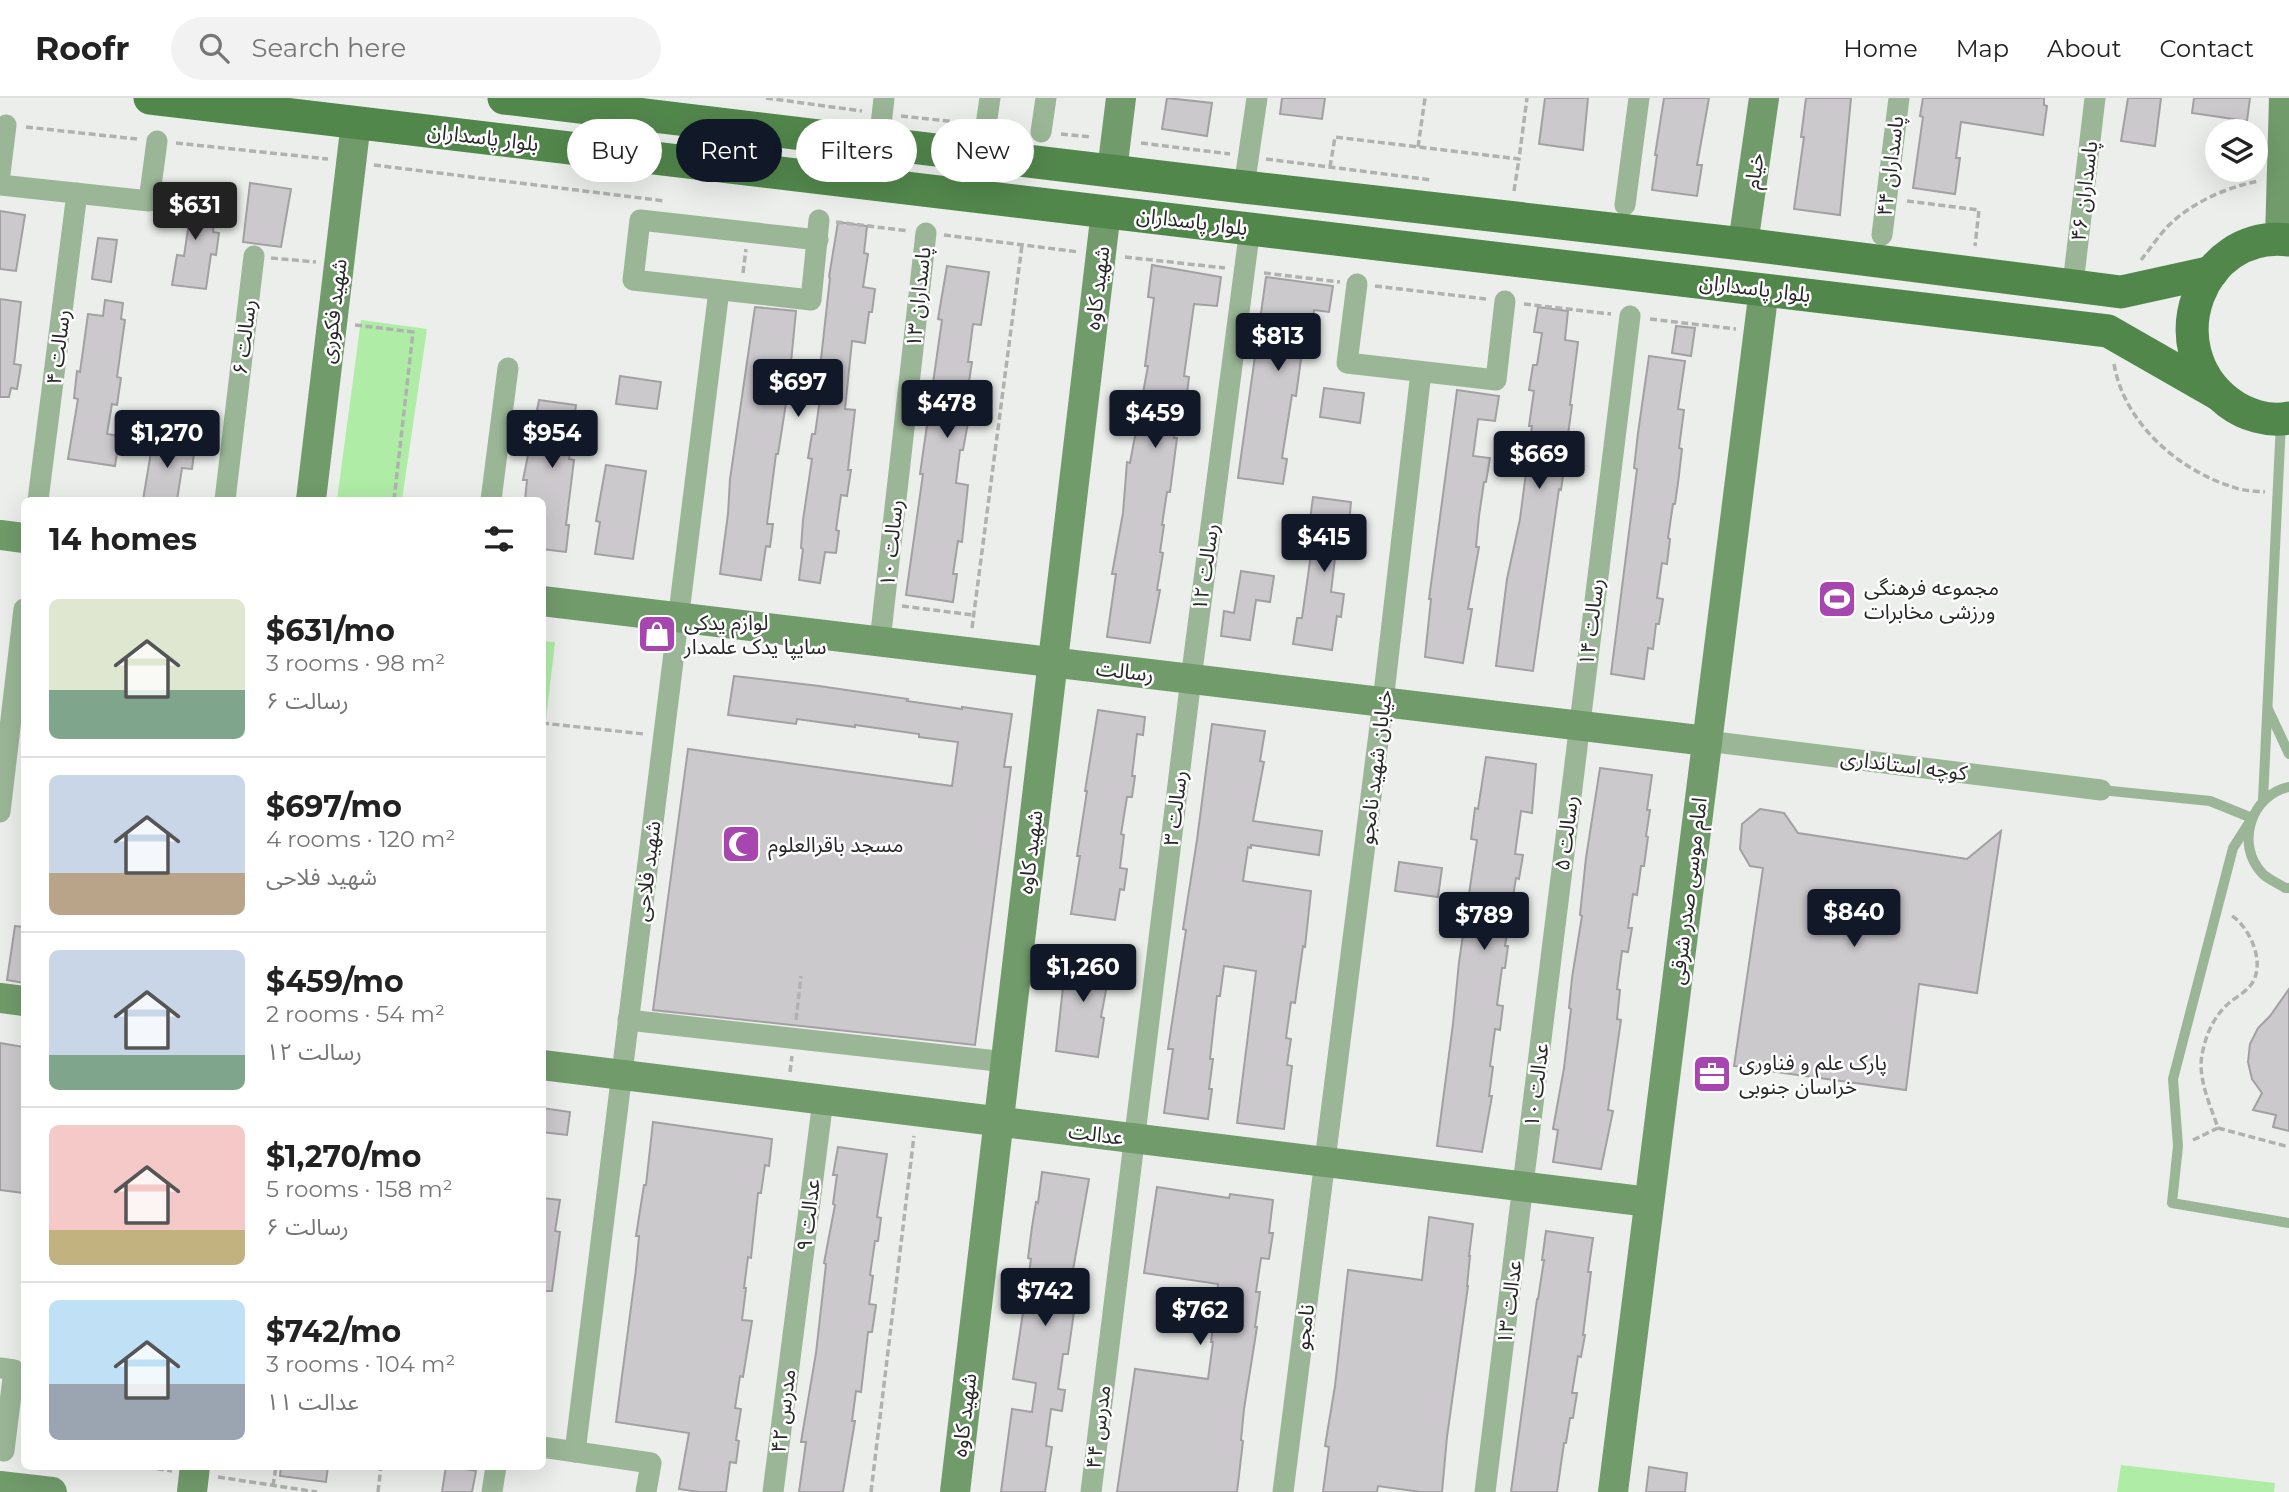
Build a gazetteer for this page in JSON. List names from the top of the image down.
{
  "streets": {
    "main road": ["بلوار پاسداران"],
    "street": [
      "پاسداران ۴۴",
      "خیام",
      "پاسداران ۴۶",
      "شهید کاوه",
      "پاسداران ۱۳",
      "شهید فکوری",
      "رسالت ۶",
      "رسالت ۴",
      "رسالت ۱۰",
      "رسالت ۱۲",
      "رسالت ۱۴",
      "رسالت",
      "کوچه استانداری",
      "خیابان شهید نامجو",
      "رسالت ۳",
      "رسالت ۵",
      "شهید فلاحی",
      "امام موسی صدر شرقی",
      "عدالت ۱۰",
      "عدالت",
      "عدالت ۹",
      "عدالت ۱۳",
      "نامجو",
      "مدرس ۴۲",
      "مدرس ۴۴"
    ]
  },
  "crossings": [
    ["بلوار پاسداران", "خیام"],
    ["بلوار پاسداران", "پاسداران ۴۶"],
    ["بلوار پاسداران", "شهید کاوه"],
    ["بلوار پاسداران", "شهید فکوری"],
    ["بلوار پاسداران", "رسالت ۱۲"],
    ["بلوار پاسداران", "امام موسی صدر شرقی"],
    ["شهید کاوه", "رسالت"],
    ["شهید کاوه", "عدالت"],
    ["پاسداران ۱۳", "رسالت ۱۰"],
    ["رسالت ۱۰", "رسالت"],
    ["رسالت ۱۲", "رسالت"],
    ["رسالت ۱۲", "رسالت ۳"],
    ["رسالت ۱۴", "رسالت"],
    ["رسالت ۱۴", "رسالت ۵"],
    ["رسالت", "کوچه استانداری"],
    ["رسالت", "خیابان شهید نامجو"],
    ["رسالت", "رسالت ۳"],
    ["رسالت", "رسالت ۵"],
    ["رسالت", "شهید فلاحی"],
    ["رسالت", "امام موسی صدر شرقی"],
    ["کوچه استانداری", "امام موسی صدر شرقی"],
    ["خیابان شهید نامجو", "عدالت"],
    ["خیابان شهید نامجو", "نامجو"],
    ["رسالت ۳", "عدالت"],
    ["رسالت ۳", "مدرس ۴۴"],
    ["رسالت ۵", "عدالت ۱۰"],
    ["شهید فلاحی", "عدالت"],
    ["امام موسی صدر شرقی", "عدالت"],
    ["عدالت ۱۰", "عدالت"],
    ["عدالت ۱۰", "عدالت ۱۳"],
    ["عدالت", "عدالت ۹"],
    ["عدالت", "عدالت ۱۳"],
    ["عدالت", "نامجو"],
    ["عدالت", "مدرس ۴۴"],
    ["عدالت ۹", "مدرس ۴۲"]
  ],
  "places": {
    "sports": ["مجموعه فرهنگی ورزشی مخابرات"],
    "shop": ["لوازم یدکی سایپا یدک علمدار"],
    "mosque": ["مسجد باقرالعلوم"],
    "office": ["پارک علم و فناوری خراسان جنوبی"]
  },
  "page": {
    "header": "Roofr",
    "search": "Search here",
    "nav": [
      "Home",
      "Map",
      "About",
      "Contact"
    ],
    "chip": [
      "Buy",
      "Rent",
      "Filters",
      "New"
    ],
    "price": [
      "$631",
      "$813",
      "$697",
      "$478",
      "$459",
      "$1,270",
      "$954",
      "$669",
      "$415",
      "$840",
      "$789",
      "$1,260",
      "$742",
      "$762"
    ],
    "heading": "14 homes",
    "list": [
      {
        "name": "$631/mo",
        "note": "3 rooms · 98 m² · رسالت ۶"
      },
      {
        "name": "$697/mo",
        "note": "4 rooms · 120 m² · شهید فلاحی"
      },
      {
        "name": "$459/mo",
        "note": "2 rooms · 54 m² · رسالت ۱۲"
      },
      {
        "name": "$1,270/mo",
        "note": "5 rooms · 158 m² · رسالت ۶"
      },
      {
        "name": "$742/mo",
        "note": "3 rooms · 104 m² · عدالت ۱۱"
      }
    ]
  }
}
